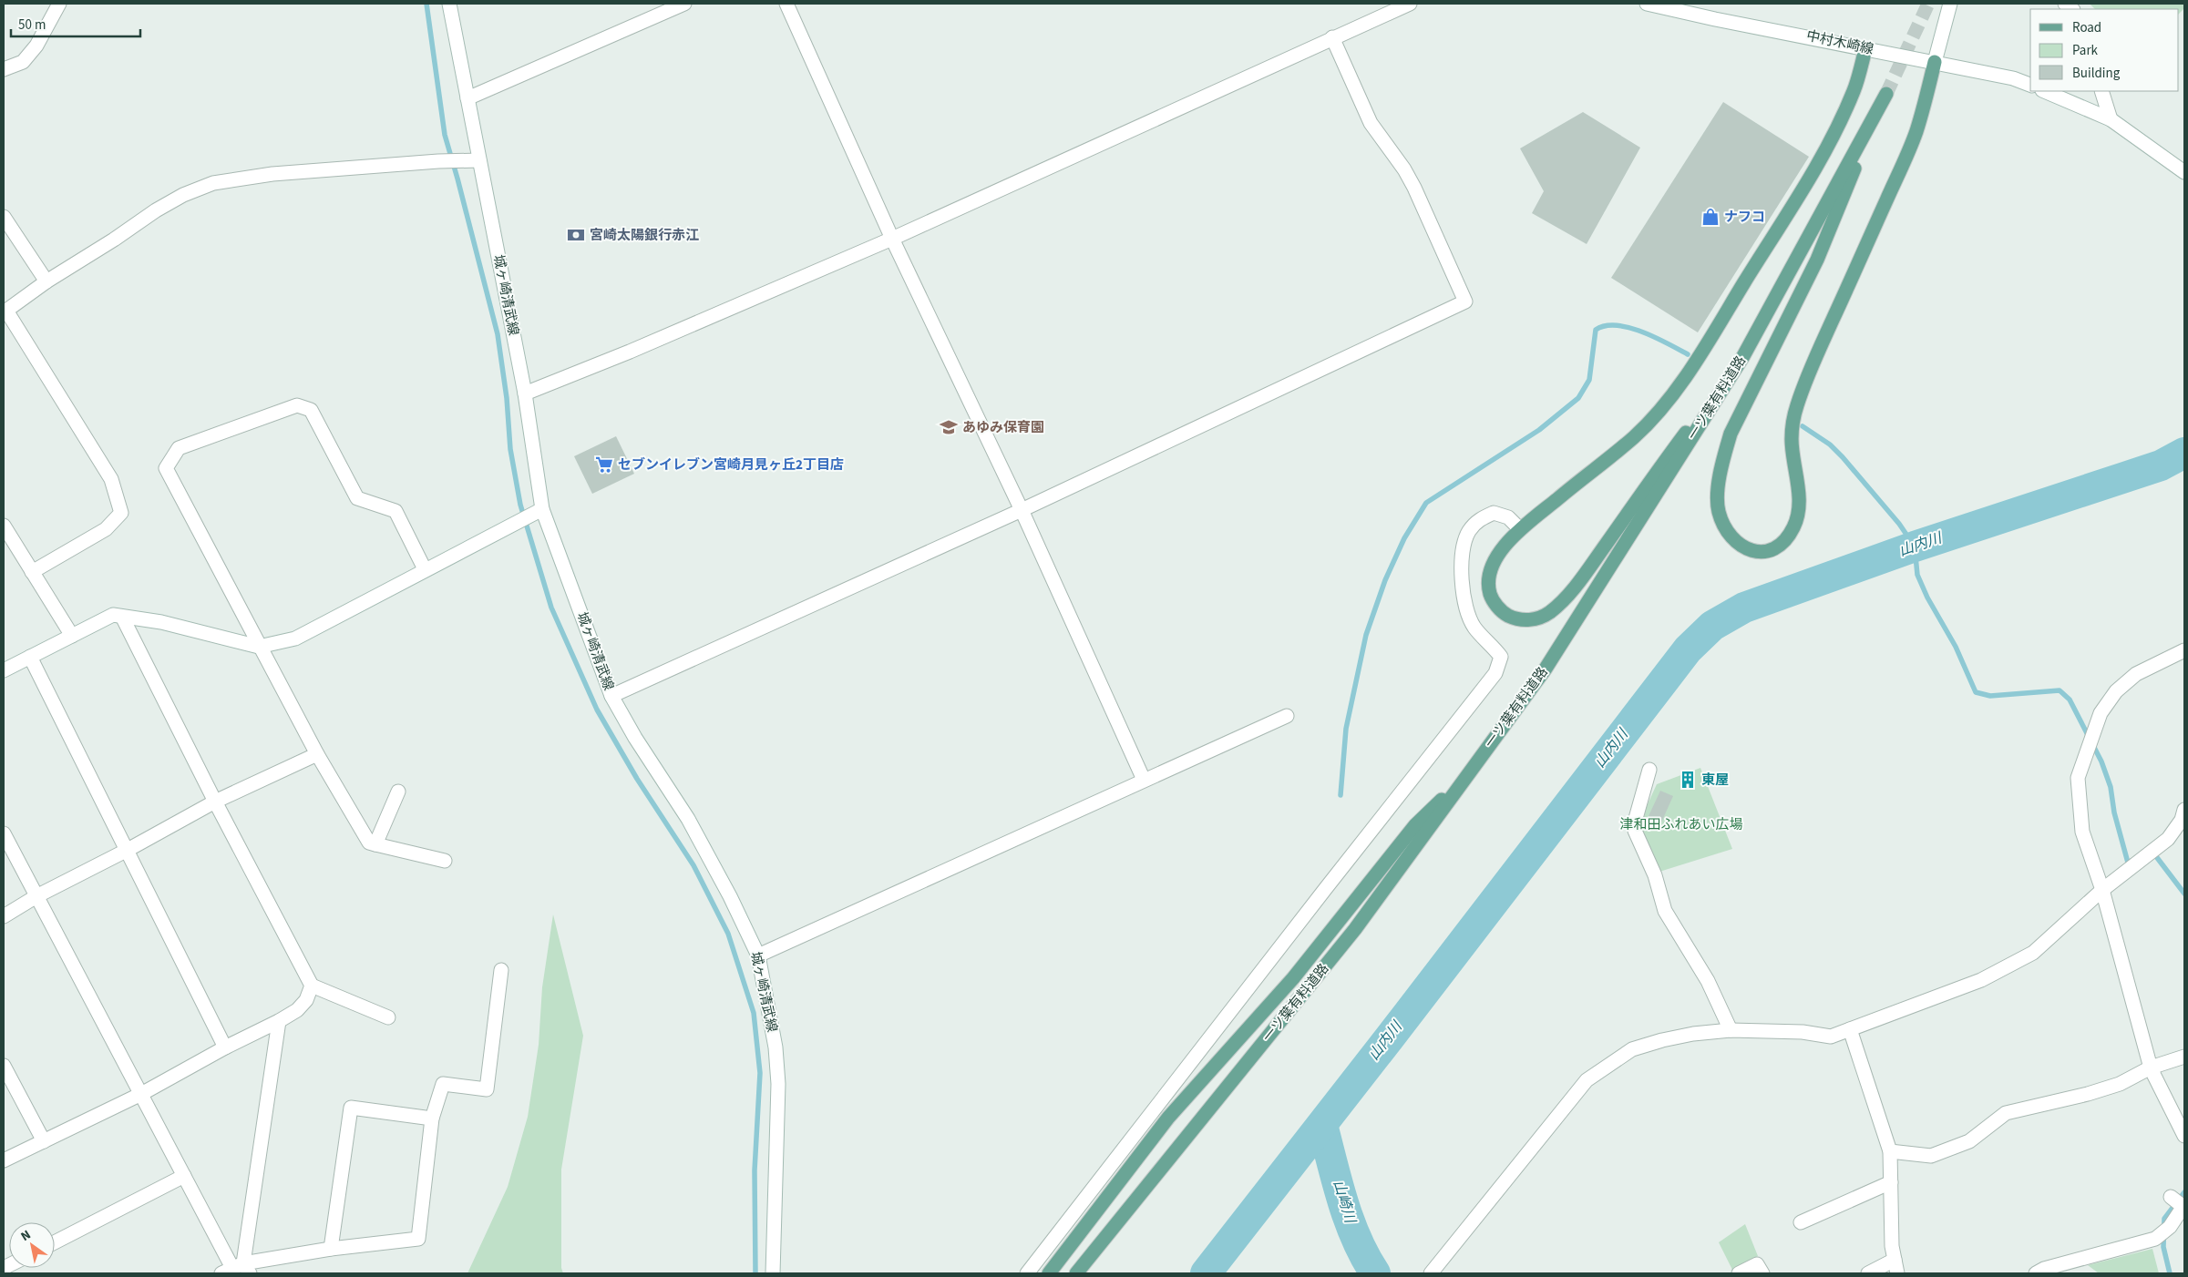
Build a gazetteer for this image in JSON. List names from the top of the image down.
{
  "streets": {
    "main road": ["一ツ葉有料道路"],
    "street": ["中村木崎線", "城ヶ崎清武線"]
  },
  "crossings": [
    ["中村木崎線", "一ツ葉有料道路"]
  ],
  "water": ["山内川", "山崎川"],
  "parks": ["津和田ふれあい広場"],
  "places": {
    "shop": ["ナフコ"],
    "bank": ["宮崎太陽銀行赤江"],
    "school or university": ["あゆみ保育園"],
    "supermarket": ["セブンイレブン宮崎月見ヶ丘2丁目店"],
    "building": ["東屋"]
  },
  "legend": ["Road", "Park", "Building"],
  "scale_bar": "50 m",
  "north": "top left"
}
